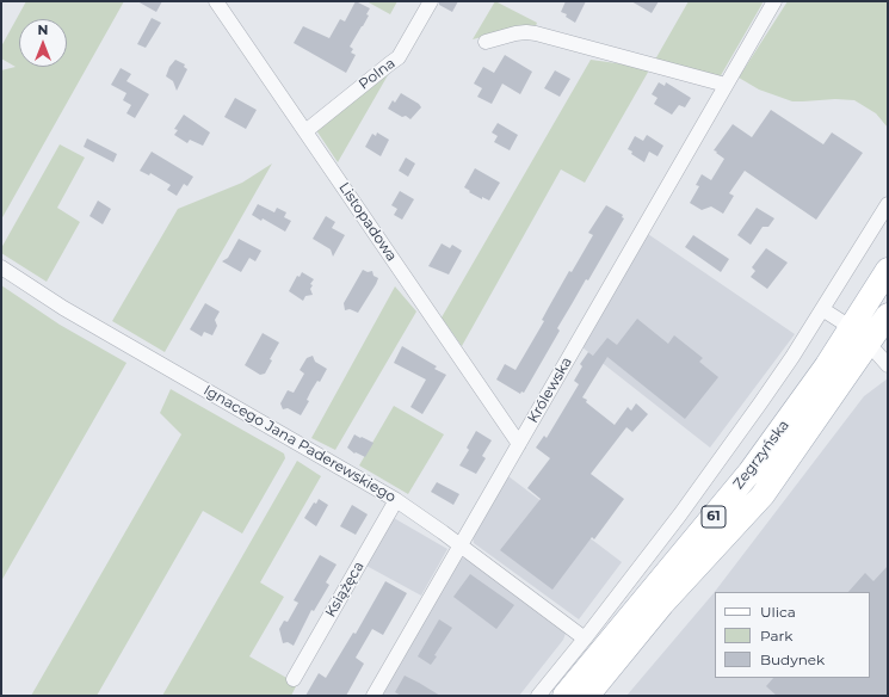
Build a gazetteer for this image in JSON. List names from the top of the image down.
{
  "streets": {
    "main road": ["Zegrzyńska", "61"],
    "street": [
      "Polna",
      "Listopadowa",
      "Królewska",
      "Ignacego Jana Paderewskiego",
      "Książęca"
    ]
  },
  "crossings": [
    ["Polna", "Listopadowa"],
    ["Listopadowa", "Królewska"],
    ["Królewska", "Ignacego Jana Paderewskiego"],
    ["Ignacego Jana Paderewskiego", "Książęca"]
  ],
  "legend": ["Ulica", "Park", "Budynek"],
  "north": "top"
}
